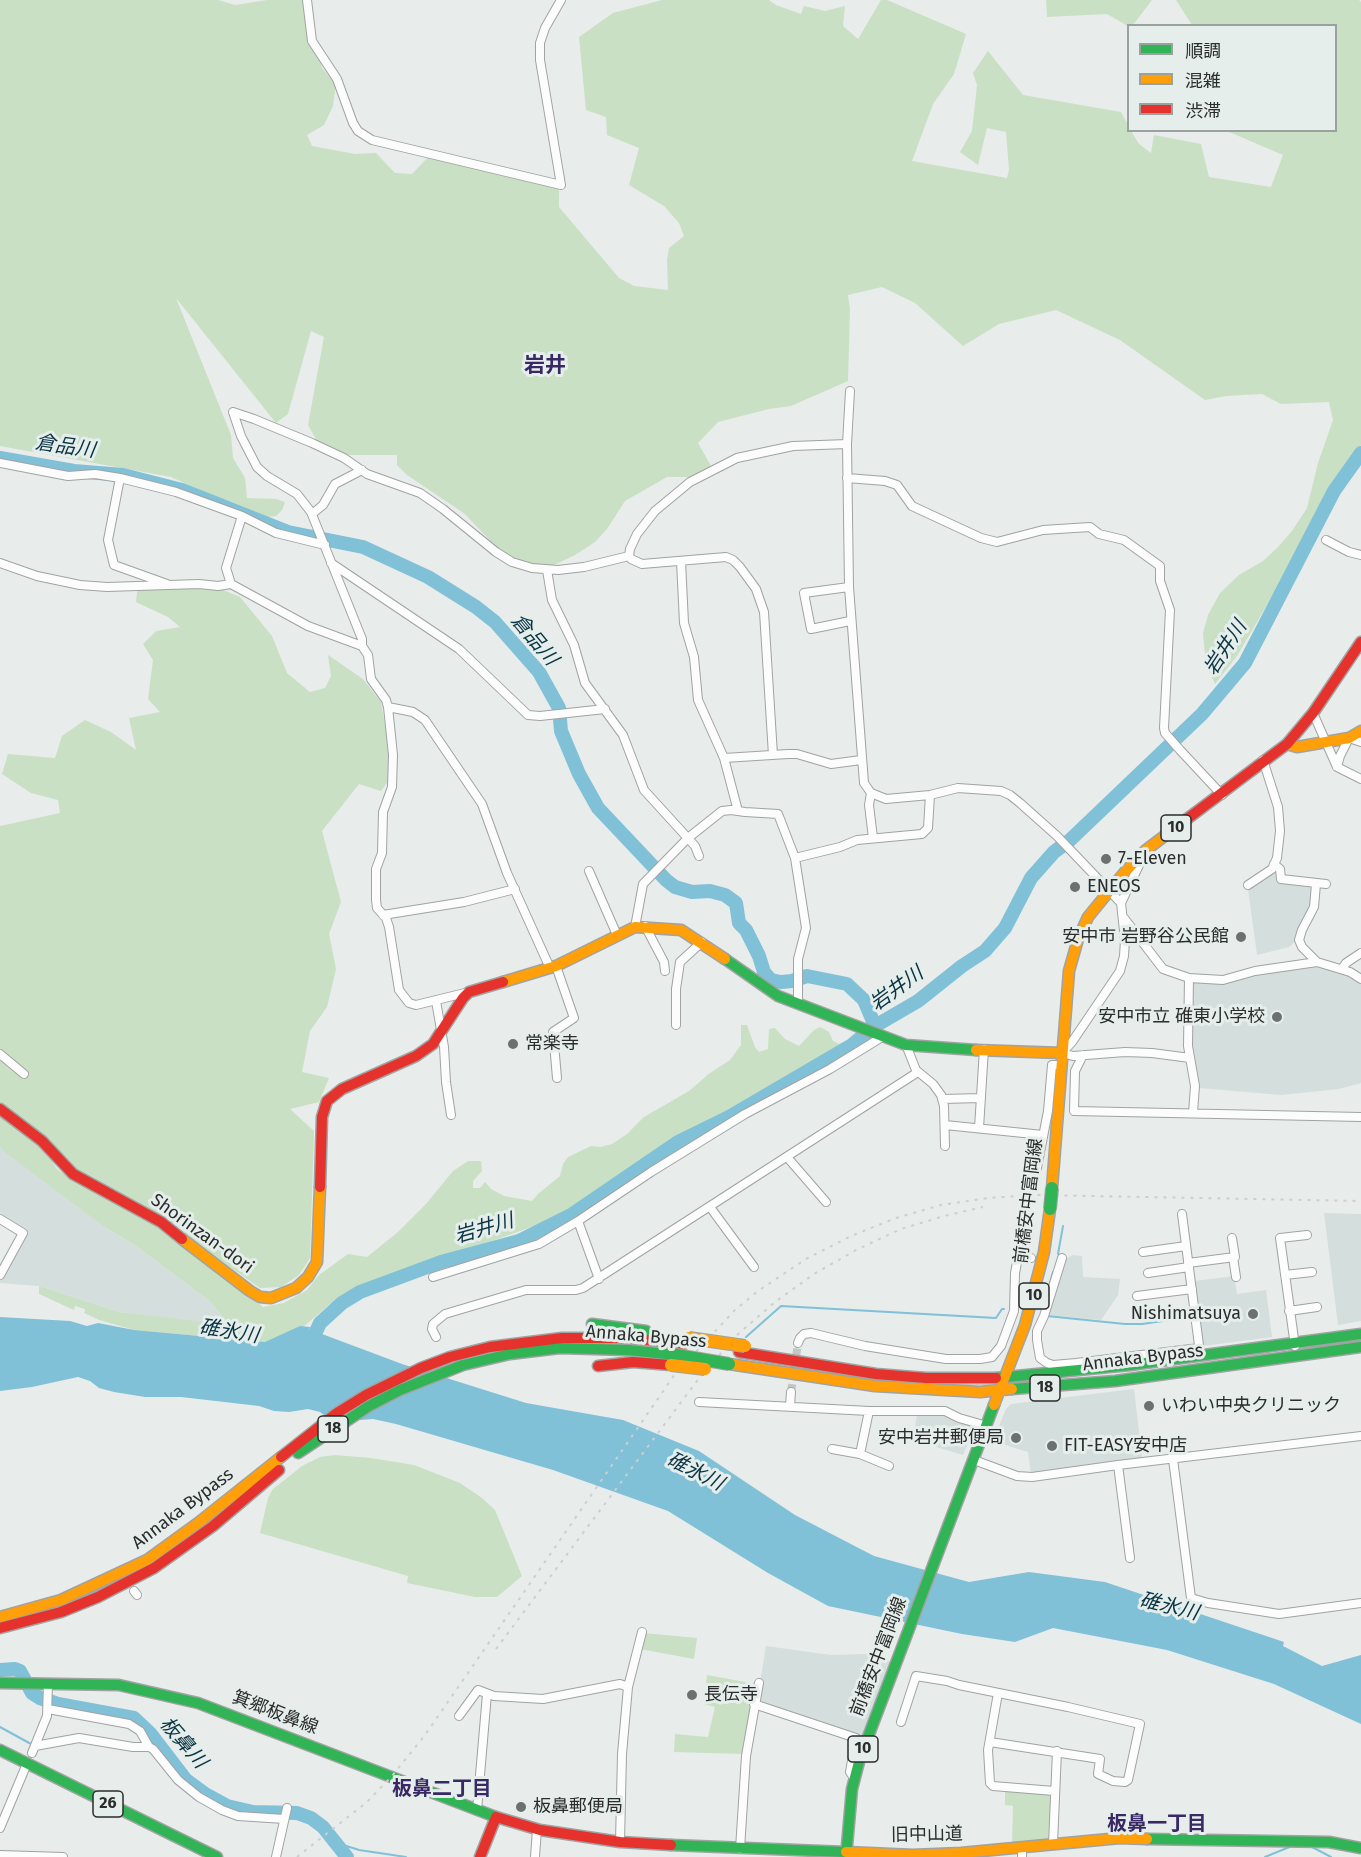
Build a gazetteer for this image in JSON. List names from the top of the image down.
{
  "streets": {
    "main road": [
      "10",
      "前橋安中富岡線",
      "Shorinzan-dori",
      "Annaka Bypass",
      "18",
      "箕郷板鼻線",
      "26",
      "旧中山道"
    ]
  },
  "crossings": [
    ["前橋安中富岡線", "Annaka Bypass"],
    ["前橋安中富岡線", "旧中山道"],
    ["箕郷板鼻線", "旧中山道"]
  ],
  "districts": ["岩井", "板鼻二丁目", "板鼻一丁目"],
  "water": [
    "倉品川",
    "岩井川",
    "碓氷川",
    "板鼻川"
  ],
  "places": [
    "7-Eleven",
    "ENEOS",
    "安中市 岩野谷公民館",
    "安中市立 碓東小学校",
    "常楽寺",
    "Nishimatsuya",
    "いわい中央クリニック",
    "安中岩井郵便局",
    "FIT-EASY安中店",
    "長伝寺",
    "板鼻郵便局"
  ],
  "legend": ["順調", "混雑", "渋滞"]
}
